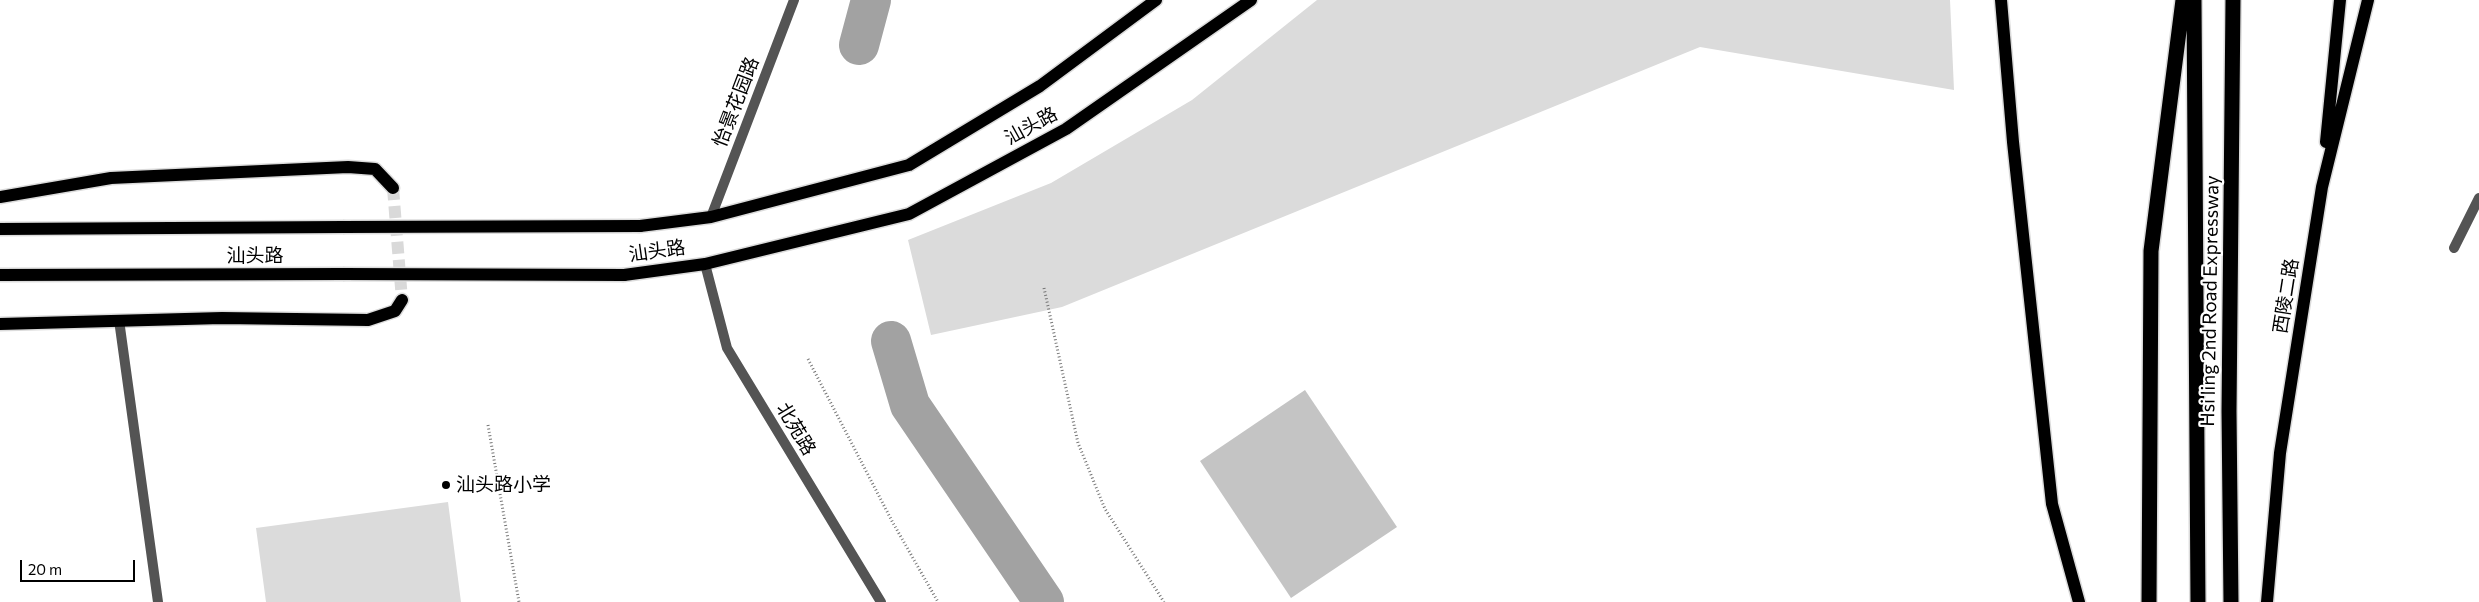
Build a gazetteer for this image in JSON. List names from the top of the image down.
{
  "streets": {
    "highway": ["Hsi ling 2nd Road Expressway"],
    "main road": ["汕头路", "西陵二路"],
    "street": ["怡景花园路", "北苑路"]
  },
  "crossings": [
    ["怡景花园路", "汕头路"],
    ["汕头路", "北苑路"]
  ],
  "places": ["汕头路小学"],
  "scale_bar": "20 m"
}
